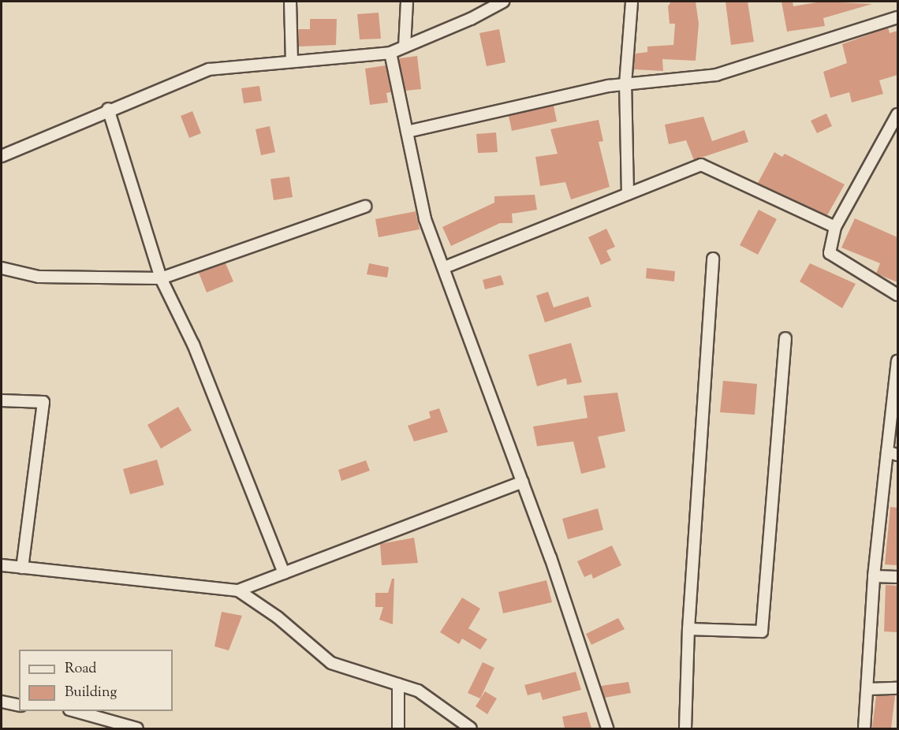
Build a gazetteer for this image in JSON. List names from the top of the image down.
{
  "legend": ["Road", "Building"]
}
